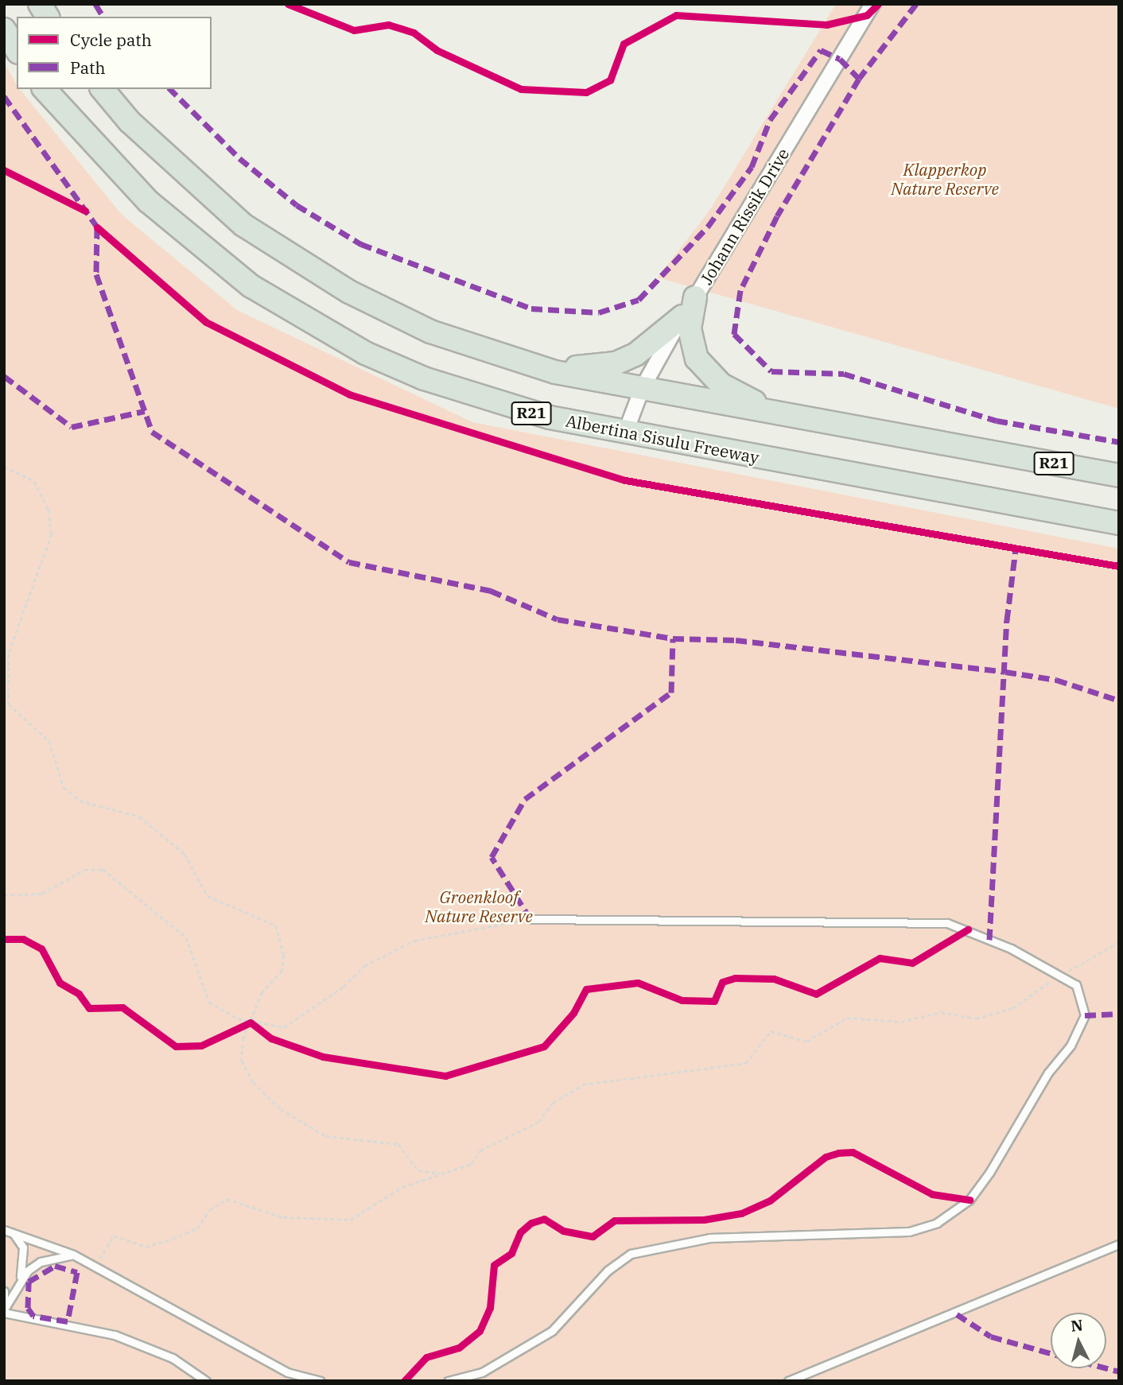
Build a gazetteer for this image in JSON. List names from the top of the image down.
{
  "streets": {
    "highway": ["R21", "Albertina Sisulu Freeway"],
    "street": ["Johann Rissik Drive"]
  },
  "crossings": [
    ["Johann Rissik Drive", "R21"],
    ["Johann Rissik Drive", "Albertina Sisulu Freeway"]
  ],
  "parks": ["Klapperkop Nature Reserve", "Groenkloof Nature Reserve"],
  "legend": ["Cycle path", "Path"],
  "north": "top"
}
